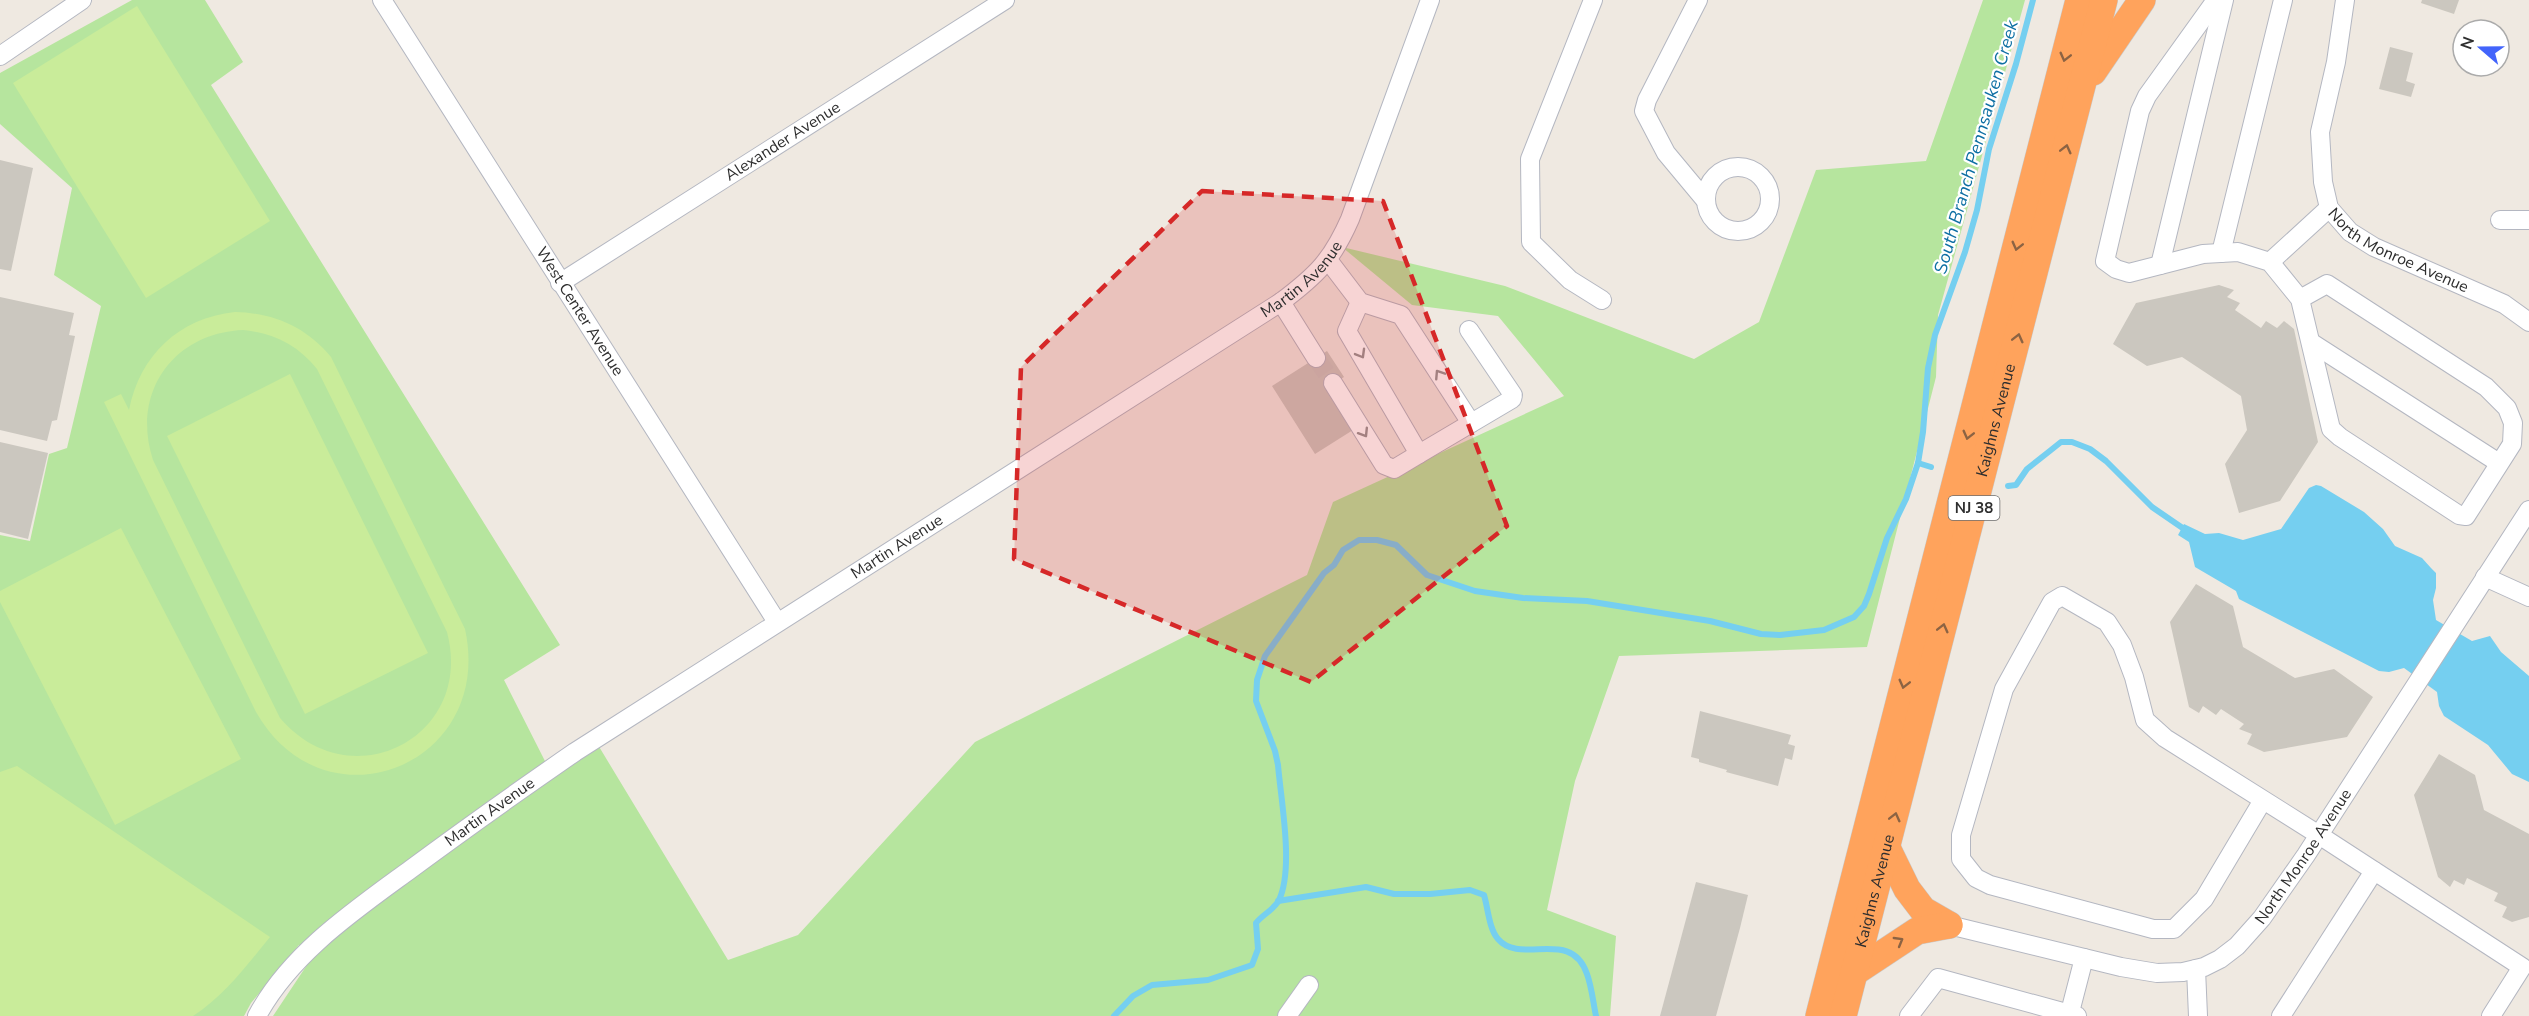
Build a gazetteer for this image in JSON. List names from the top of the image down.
{
  "streets": {
    "highway": ["Kaighns Avenue", "NJ 38"],
    "street": [
      "Alexander Avenue",
      "North Monroe Avenue",
      "Martin Avenue",
      "West Center Avenue"
    ]
  },
  "crossings": [
    ["Alexander Avenue", "West Center Avenue"],
    ["Martin Avenue", "West Center Avenue"]
  ],
  "water": ["South Branch Pennsauken Creek"],
  "north": "left"
}
